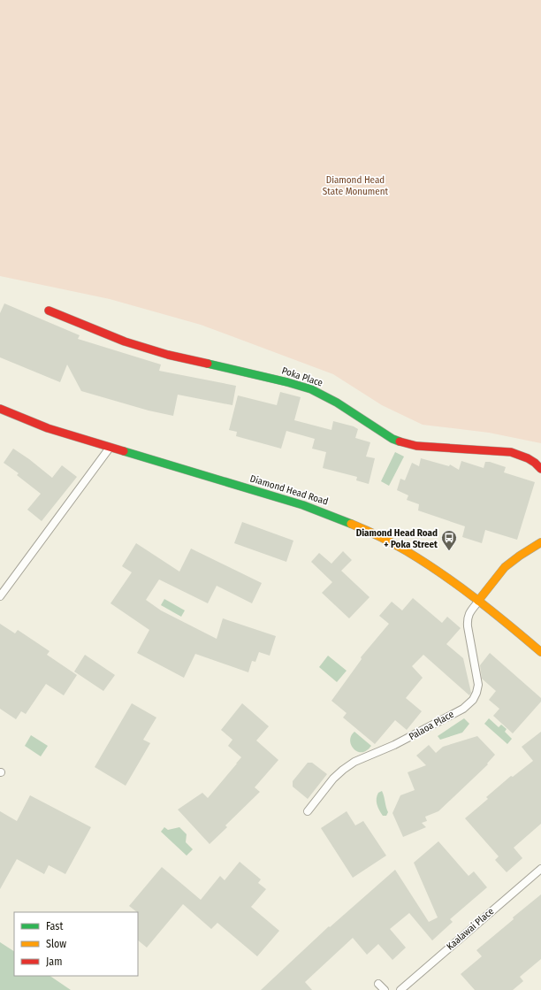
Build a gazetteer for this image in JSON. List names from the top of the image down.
{
  "streets": {
    "street": ["Poka Place", "Diamond Head Road"],
    "lane": ["Palaoa Place", "Kaalawai Place"]
  },
  "crossings": [
    ["Diamond Head Road", "Palaoa Place"]
  ],
  "parks": ["Diamond Head State Monument"],
  "places": {
    "bus stop": ["Diamond Head Road + Poka Street"]
  },
  "legend": ["Fast", "Slow", "Jam"]
}
